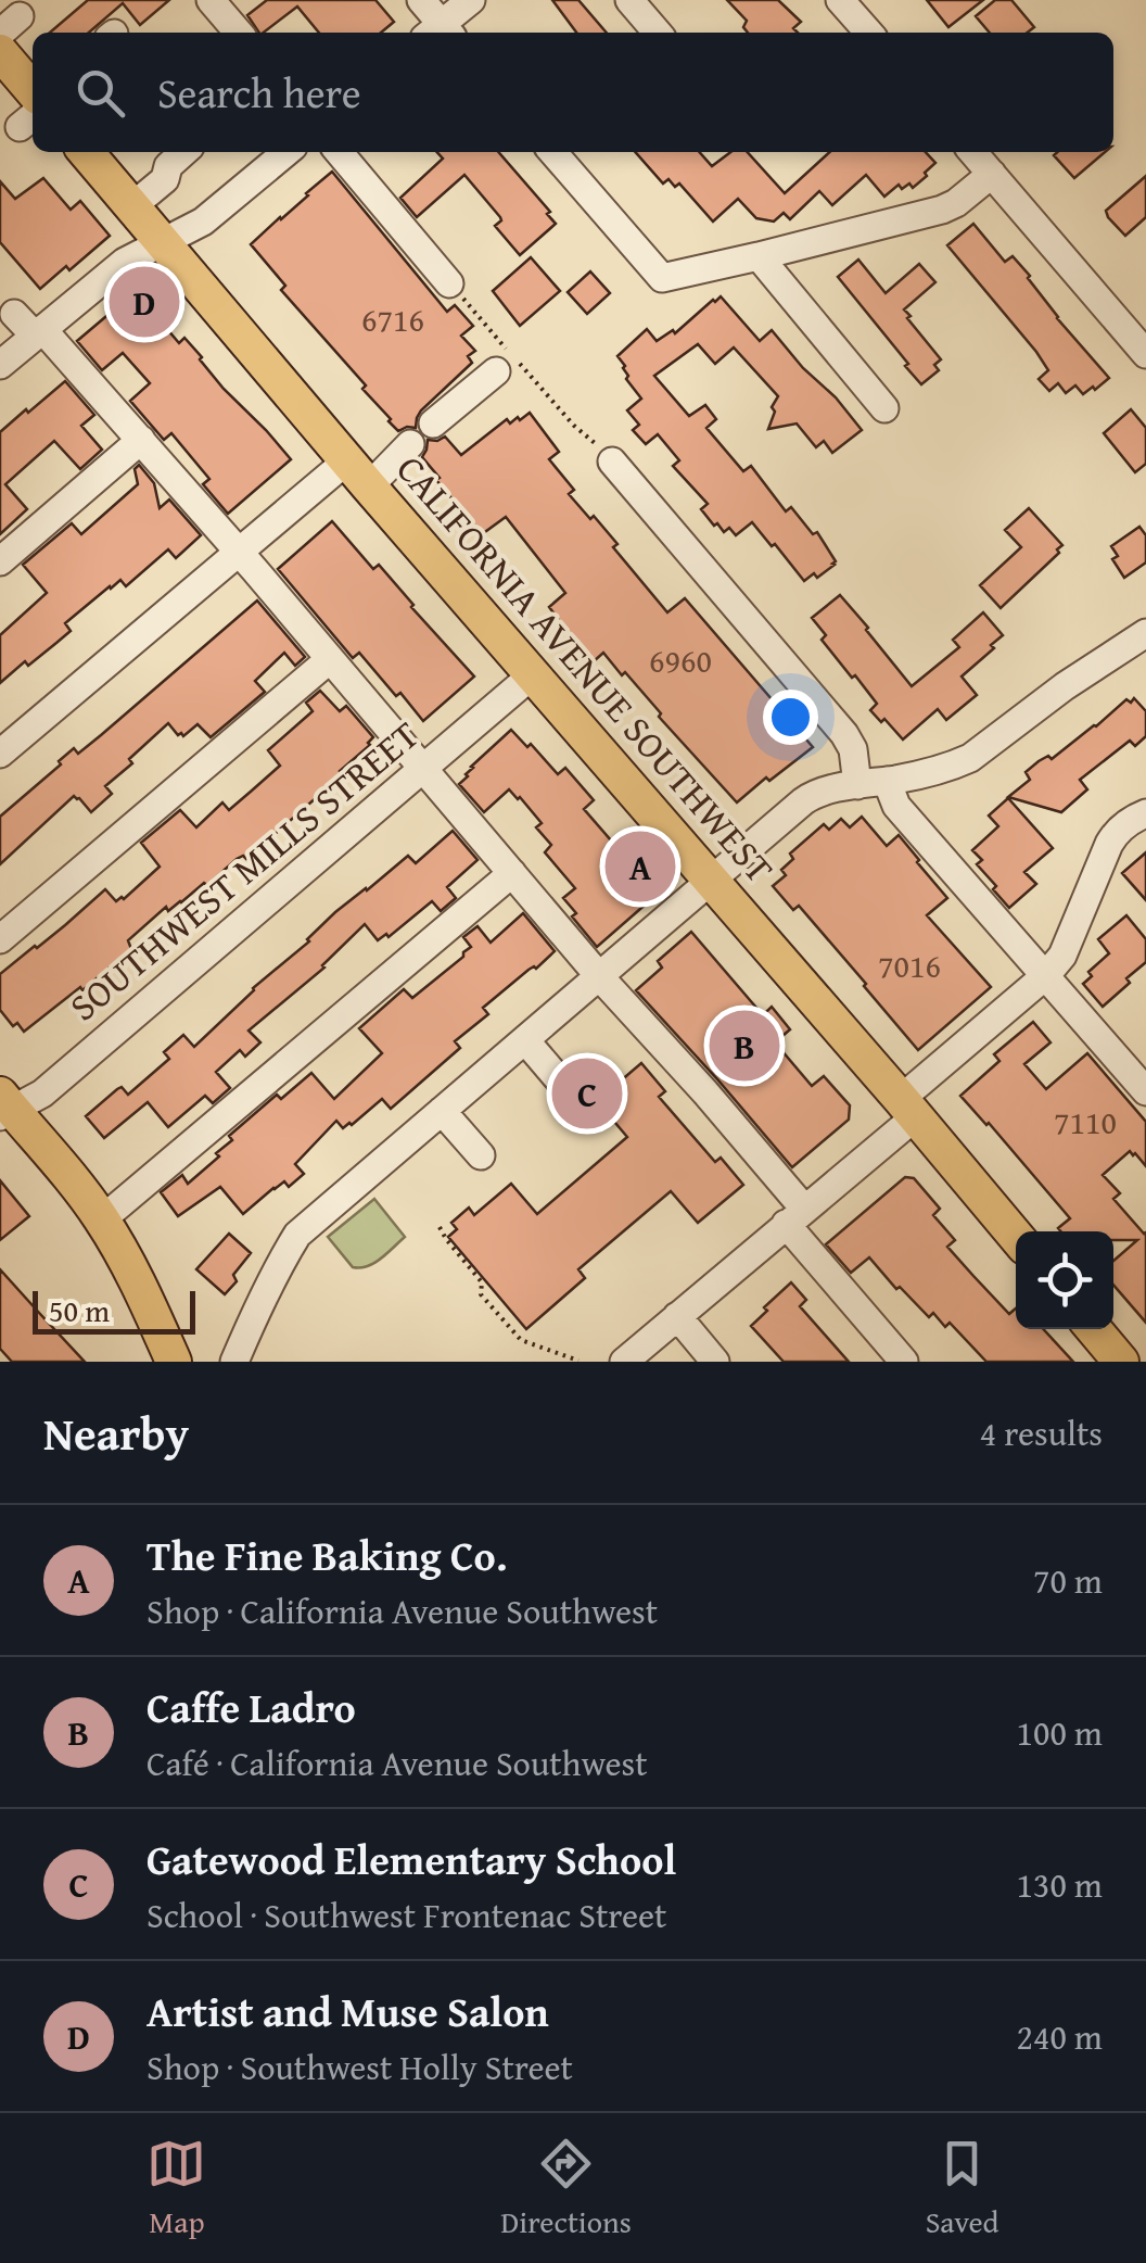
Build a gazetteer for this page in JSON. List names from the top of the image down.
{
  "streets": {
    "main road": ["CALIFORNIA AVENUE SOUTHWEST"],
    "street": ["SOUTHWEST MILLS STREET"]
  },
  "crossings": [
    ["CALIFORNIA AVENUE SOUTHWEST", "SOUTHWEST MILLS STREET"]
  ],
  "house_numbers": [
    "6716",
    "6960",
    "7016",
    "7110"
  ],
  "scale_bar": "50 m",
  "page": {
    "search": "Search here",
    "pins": [
      "D",
      "A",
      "B",
      "C"
    ],
    "scale": "50 m",
    "heading": ["Nearby", "4 results"],
    "list": [
      {
        "mark": "A",
        "name": "The Fine Baking Co.",
        "note": "Shop · California Avenue Southwest",
        "value": "70 m"
      },
      {
        "mark": "B",
        "name": "Caffe Ladro",
        "note": "Café · California Avenue Southwest",
        "value": "100 m"
      },
      {
        "mark": "C",
        "name": "Gatewood Elementary School",
        "note": "School · Southwest Frontenac Street",
        "value": "130 m"
      },
      {
        "mark": "D",
        "name": "Artist and Muse Salon",
        "note": "Shop · Southwest Holly Street",
        "value": "240 m"
      }
    ],
    "nav": ["Map", "Directions", "Saved"]
  }
}
